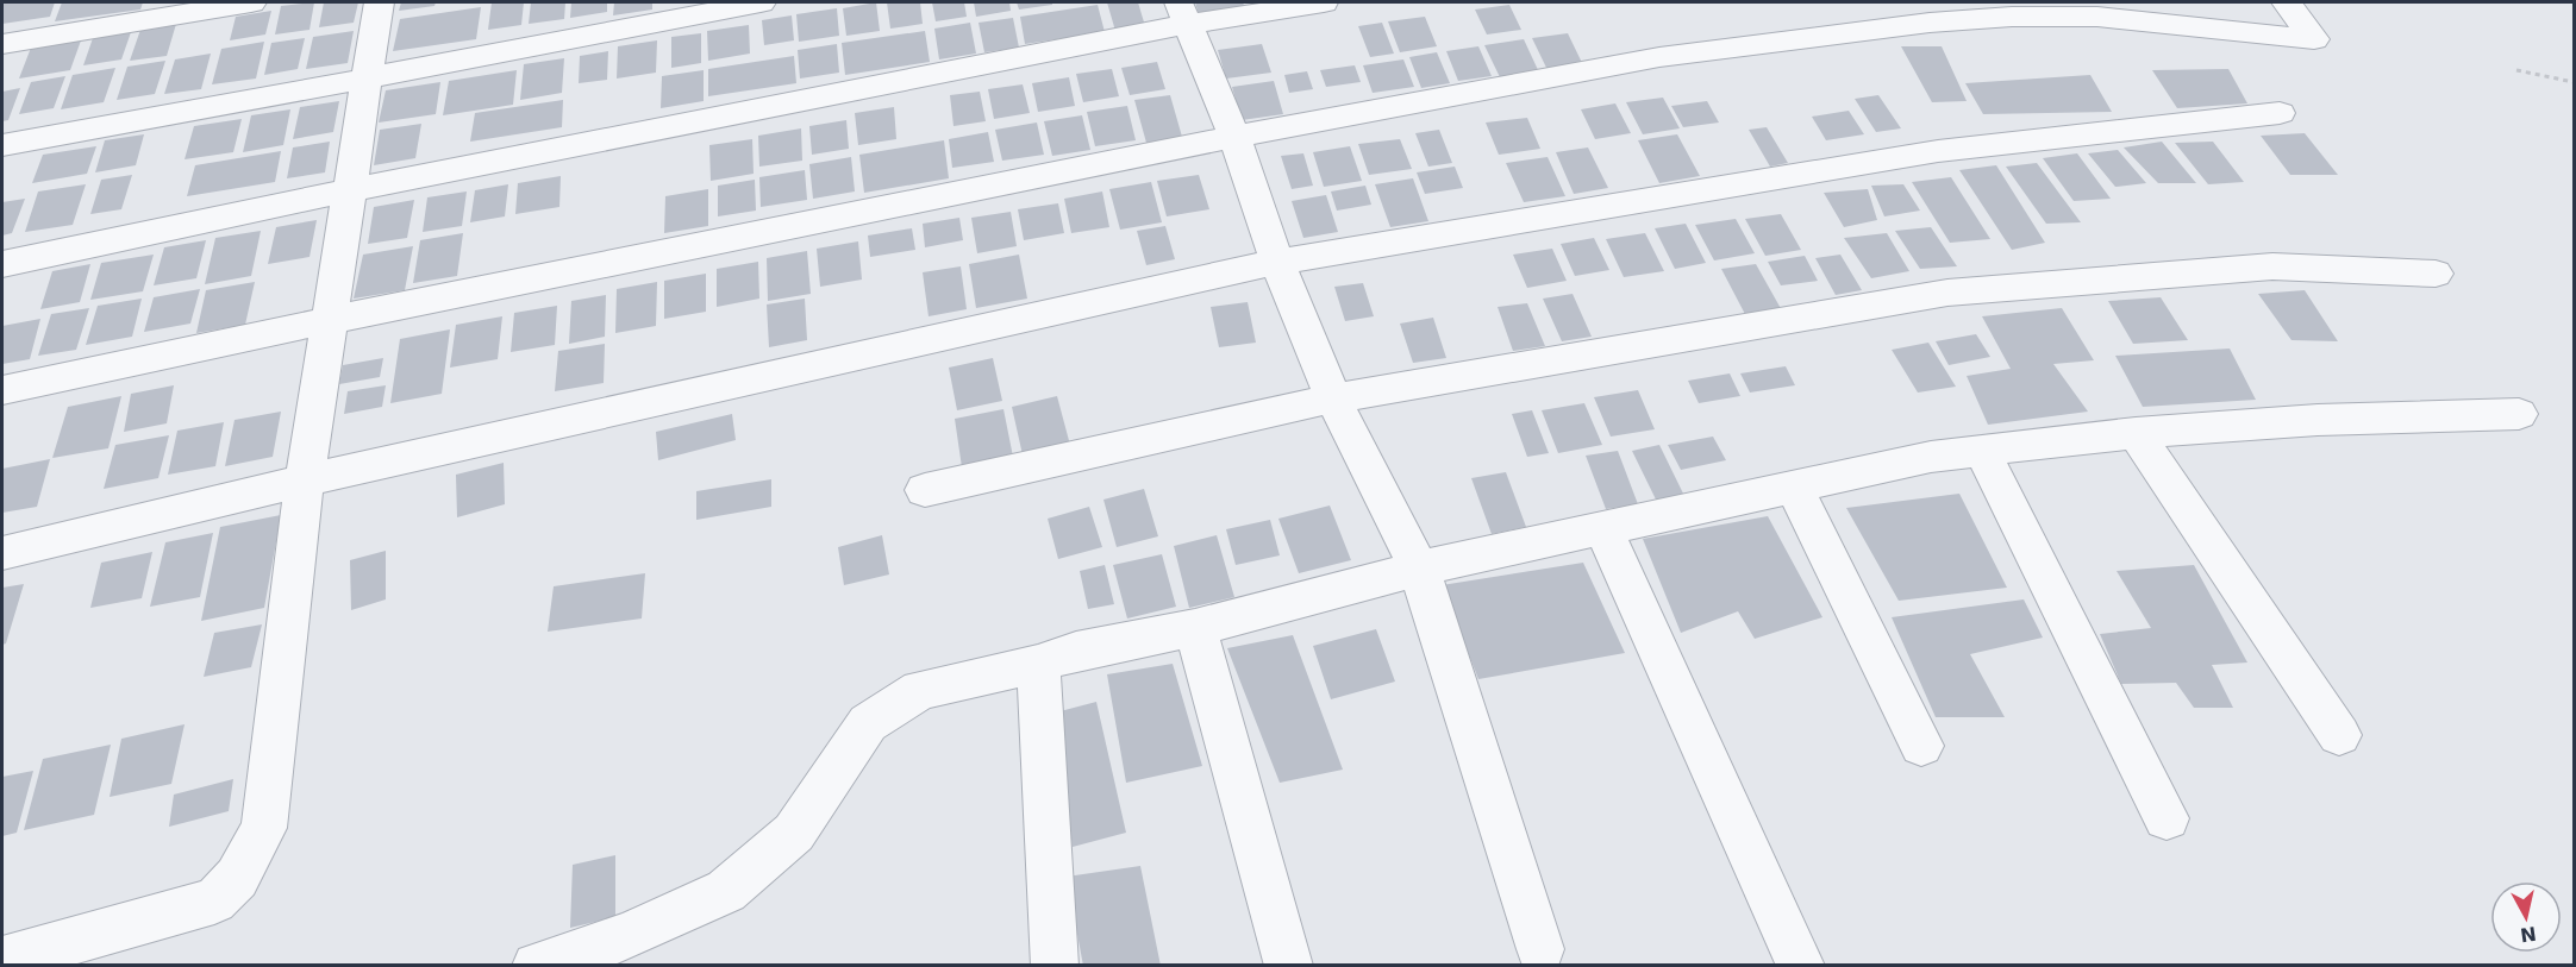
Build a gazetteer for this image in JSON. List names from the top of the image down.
{
  "north": "bottom"
}
